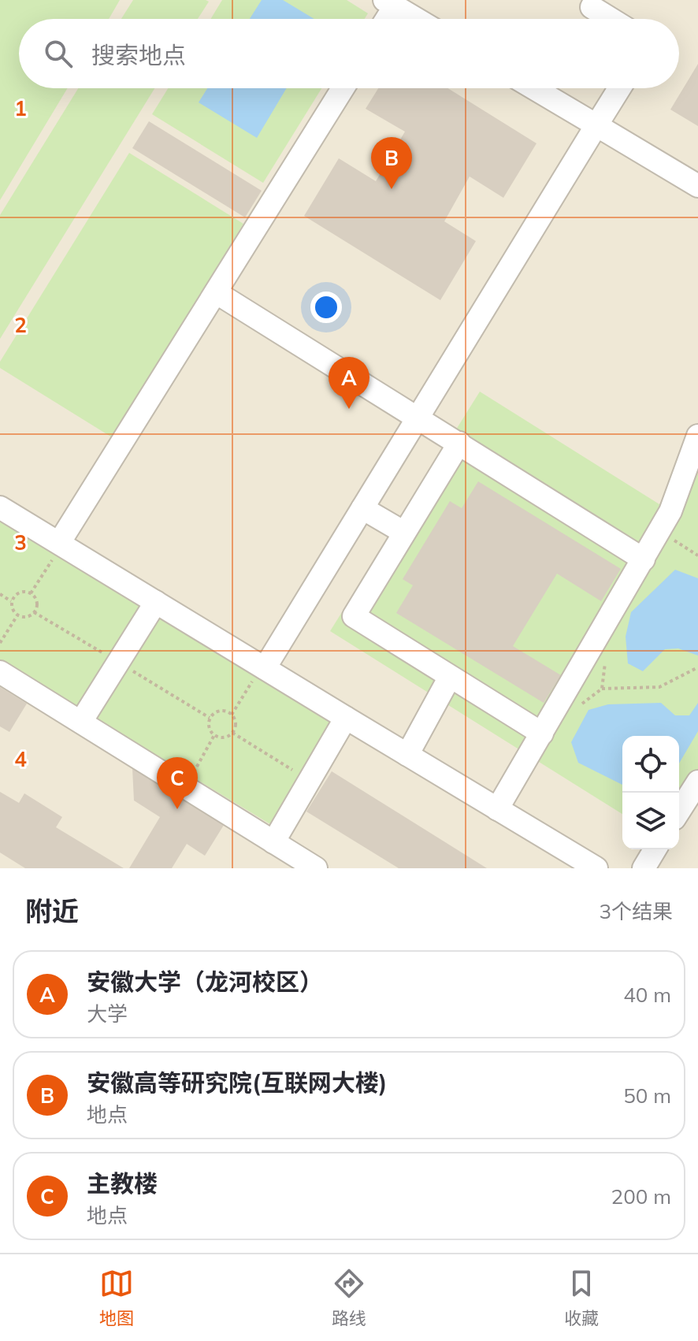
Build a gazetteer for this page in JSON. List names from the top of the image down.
{
  "page": {
    "search": "搜索地点",
    "pins": ["B", "A", "C"],
    "heading": ["附近", "3个结果"],
    "list": [
      {
        "mark": "A",
        "name": "安徽大学（龙河校区）",
        "note": "大学",
        "value": "40 m"
      },
      {
        "mark": "B",
        "name": "安徽高等研究院(互联网大楼)",
        "note": "地点",
        "value": "50 m"
      },
      {
        "mark": "C",
        "name": "主教楼",
        "note": "地点",
        "value": "200 m"
      }
    ],
    "nav": ["地图", "路线", "收藏"]
  },
  "grid": {
    "rows": [
      "1",
      "2",
      "3",
      "4"
    ]
  }
}
